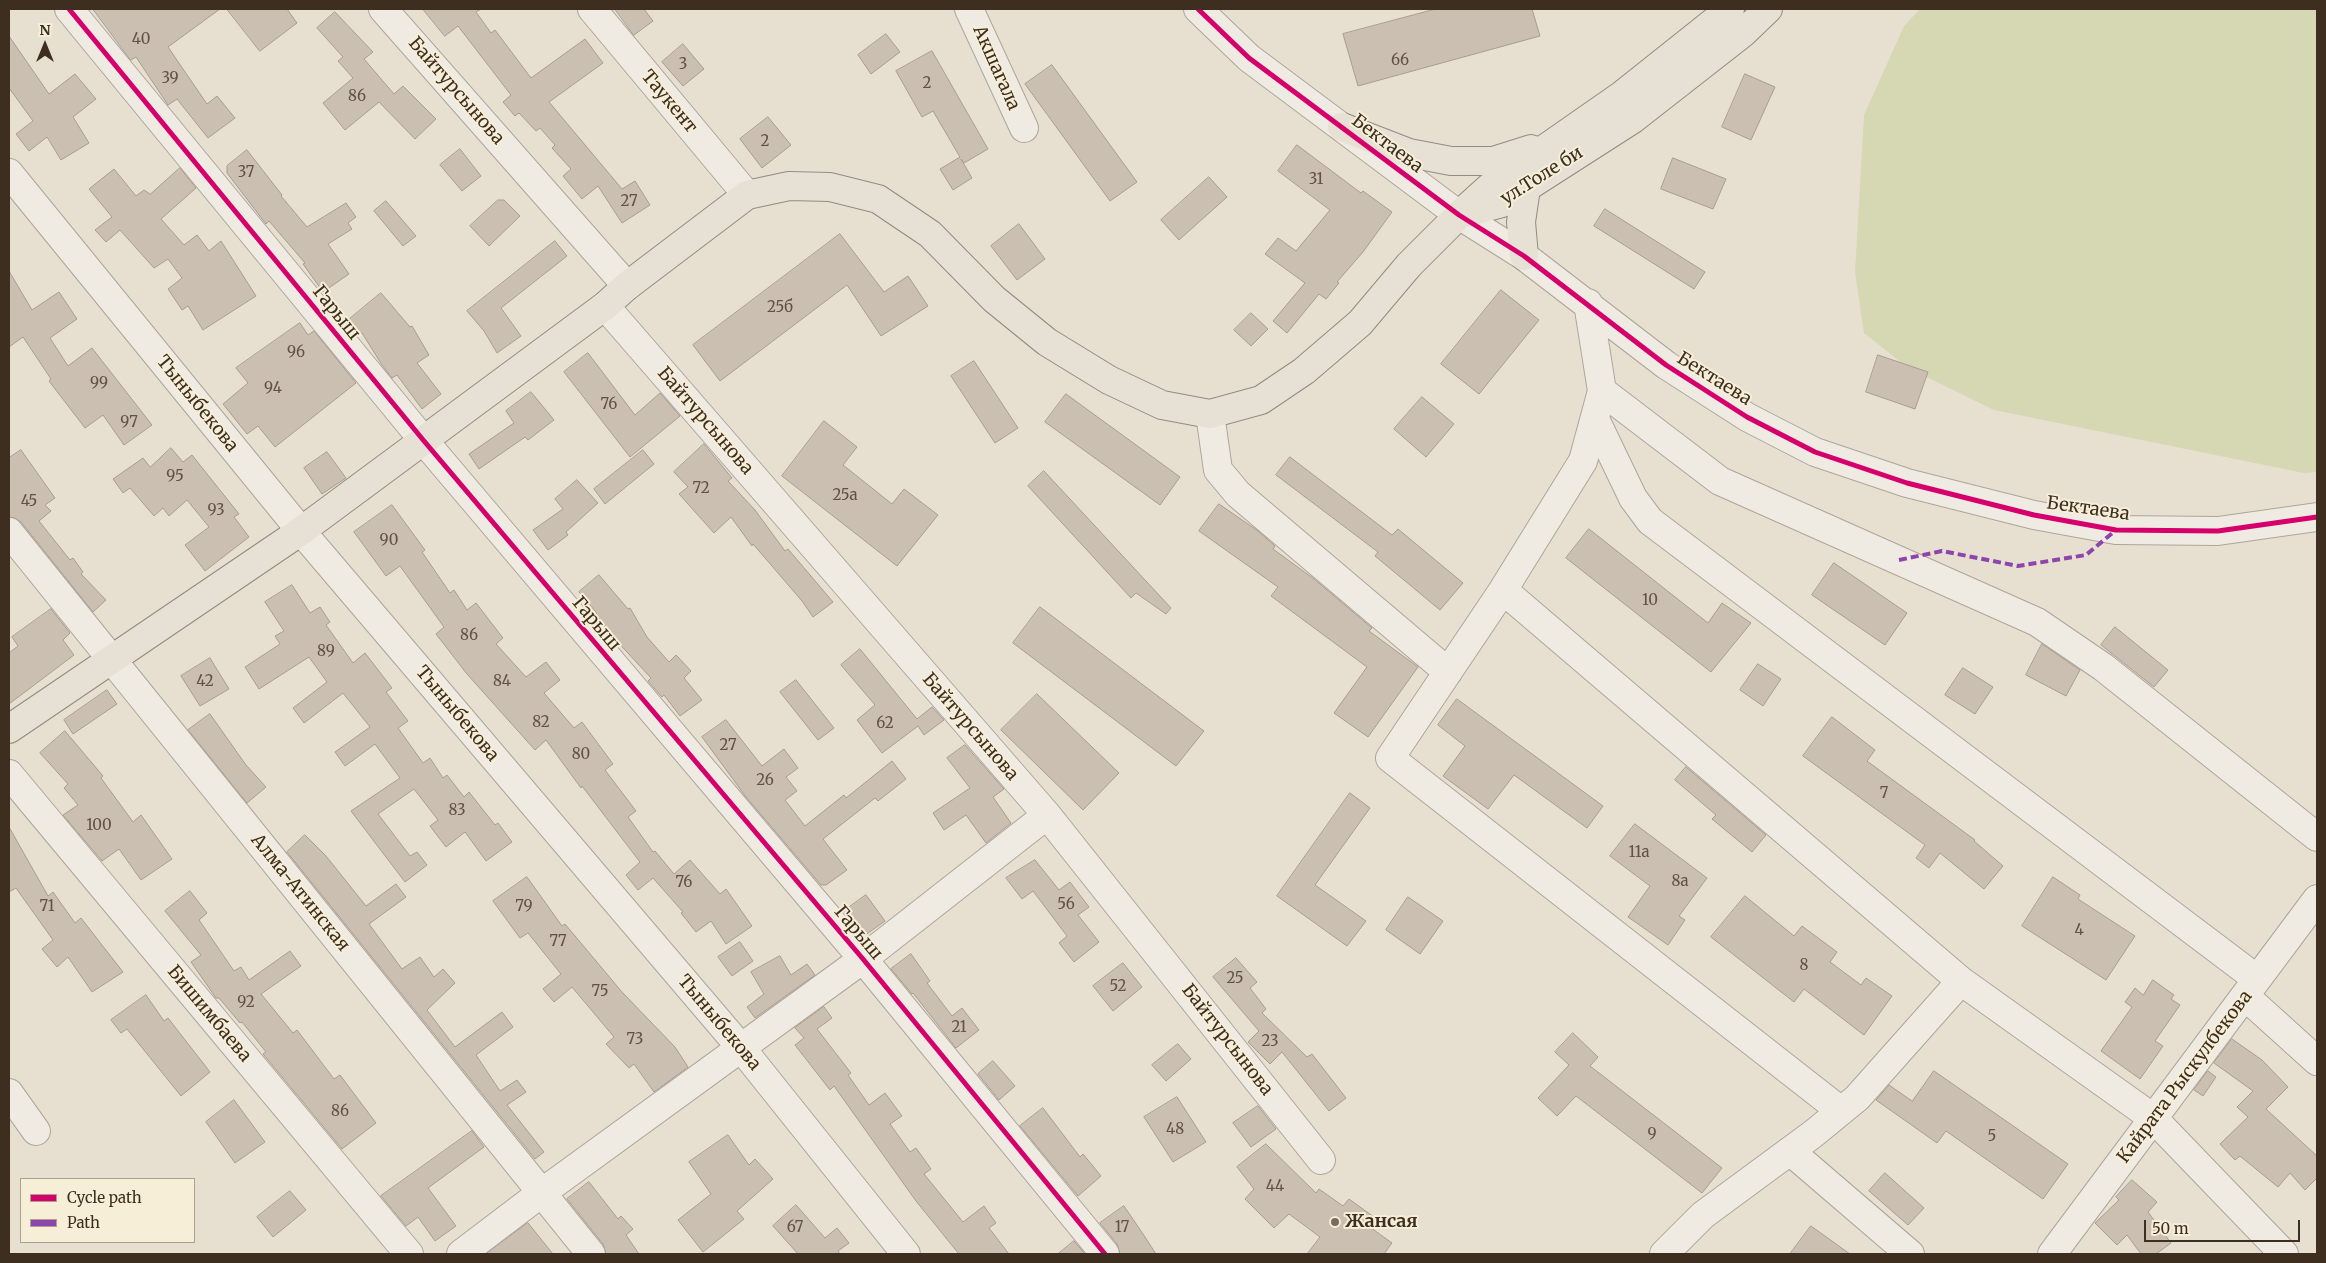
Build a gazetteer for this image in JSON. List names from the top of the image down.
{
  "streets": {
    "main road": ["ул.Толе би"],
    "street": [
      "Акшагала",
      "Байтурсынова",
      "Таукент",
      "Бектаева",
      "Гарыш",
      "Тыныбекова",
      "Алма-Атинская",
      "Бишимбаева",
      "Кайрата Рыскулбекова"
    ]
  },
  "crossings": [
    ["Бектаева", "ул.Толе би"]
  ],
  "places": ["Жансая"],
  "house_numbers": [
    "40",
    "66",
    "3",
    "39",
    "2",
    "86",
    "2",
    "37",
    "31",
    "27",
    "25б",
    "96",
    "99",
    "94",
    "76",
    "97",
    "95",
    "72",
    "25а",
    "45",
    "93",
    "90",
    "10",
    "86",
    "89",
    "42",
    "84",
    "82",
    "62",
    "27",
    "80",
    "26",
    "7",
    "83",
    "100",
    "11а",
    "8а",
    "76",
    "56",
    "71",
    "79",
    "4",
    "77",
    "8",
    "25",
    "52",
    "75",
    "92",
    "21",
    "73",
    "23",
    "86",
    "48",
    "9",
    "5",
    "44",
    "67",
    "17"
  ],
  "legend": ["Cycle path", "Path"],
  "scale_bar": "50 m",
  "north": "top"
}
